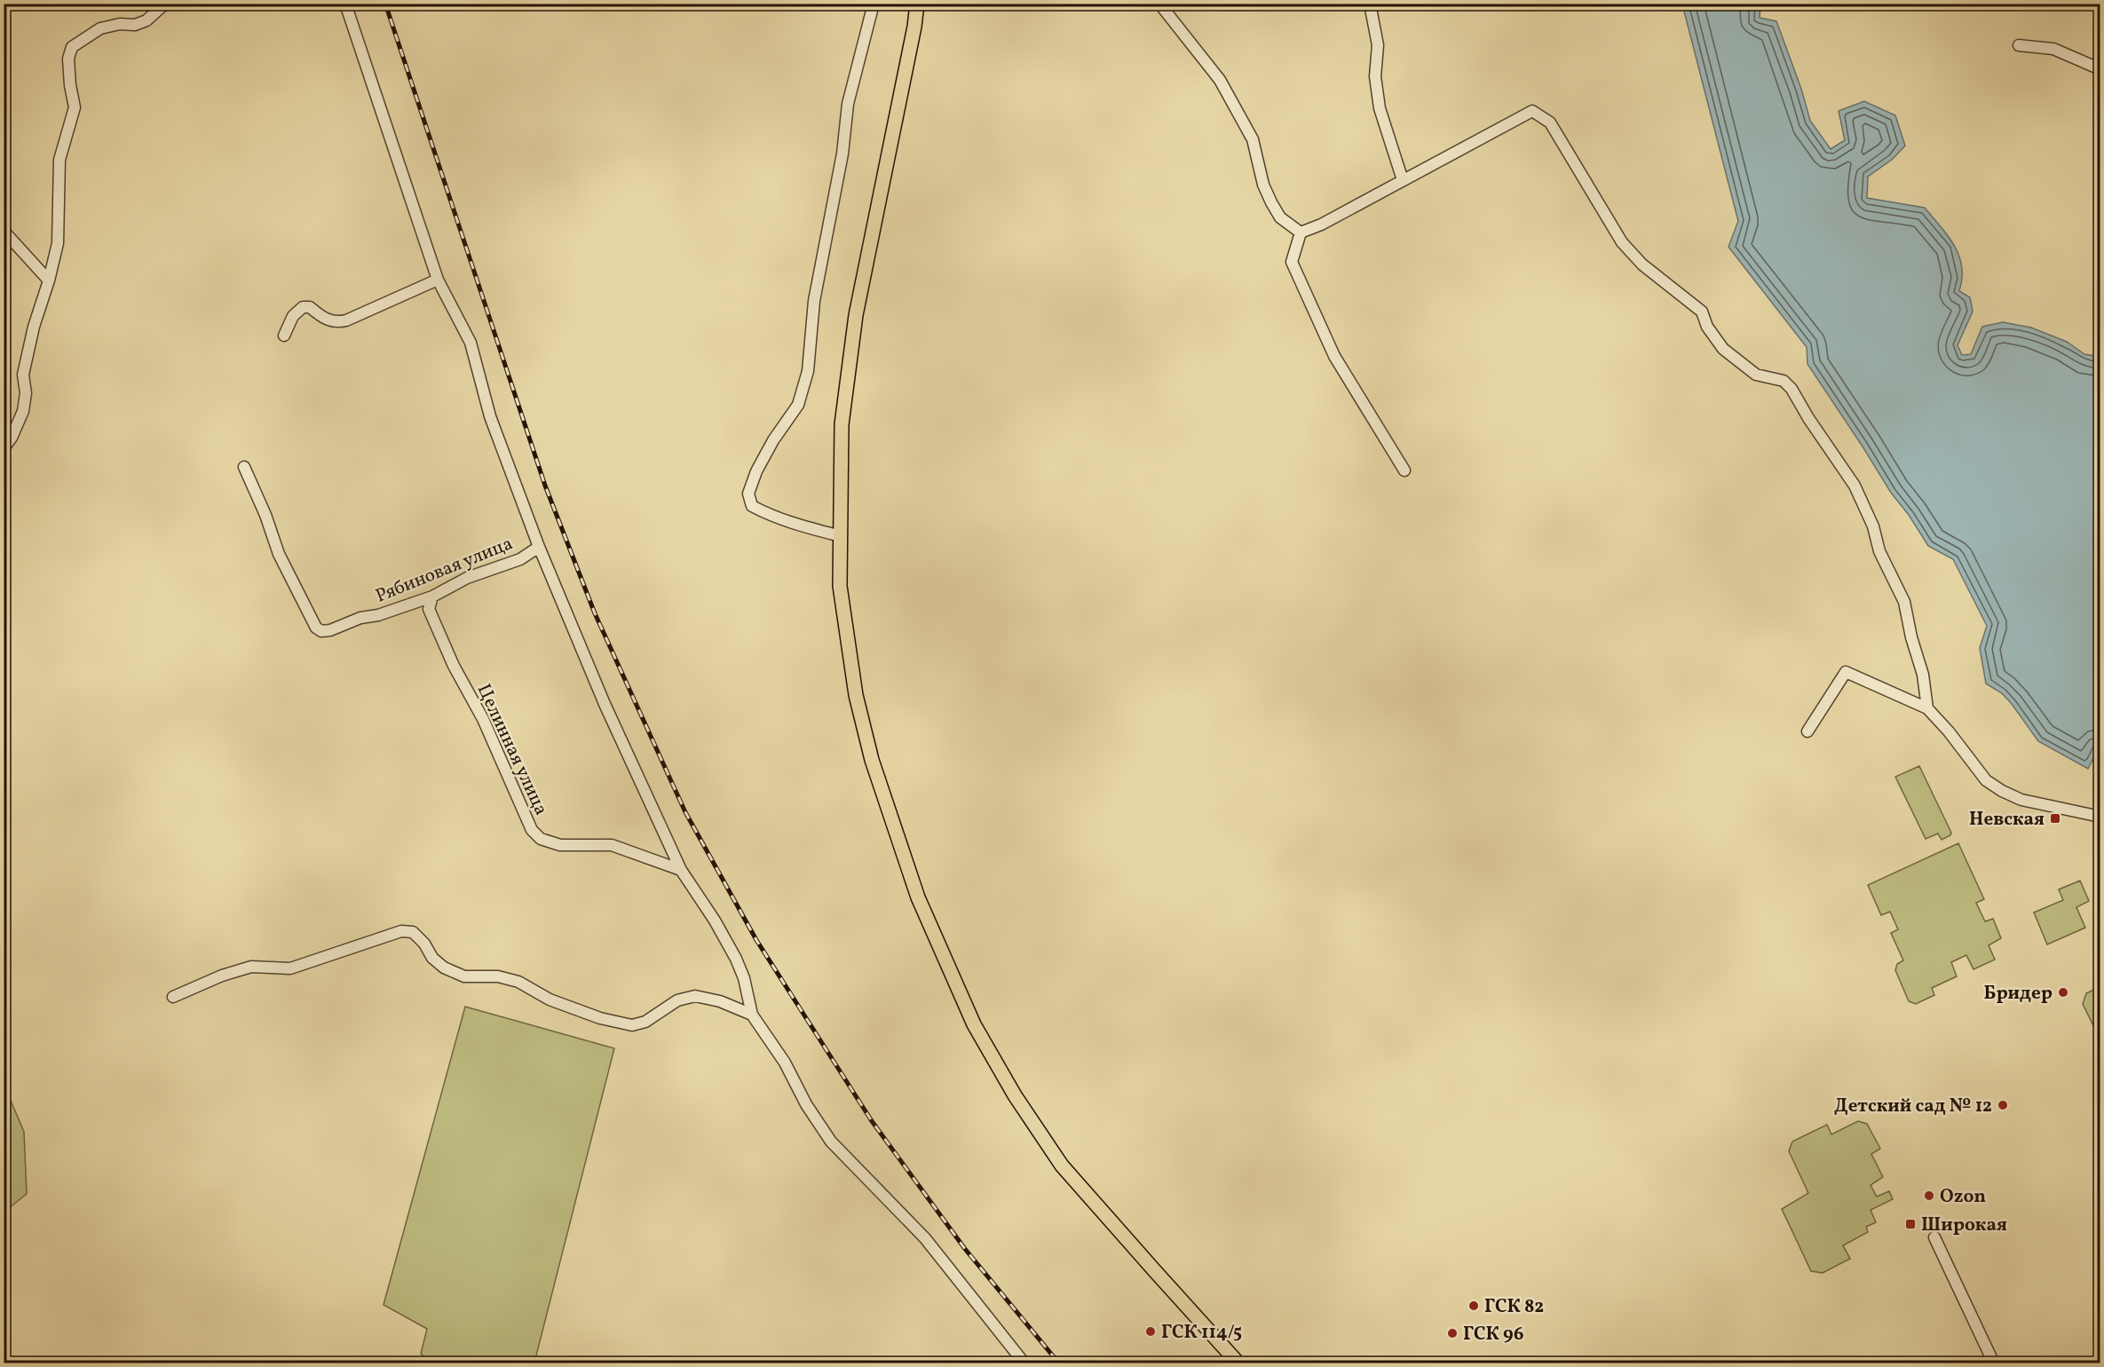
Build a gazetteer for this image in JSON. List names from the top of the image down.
{
  "streets": {
    "street": ["Рябиновая улица", "Целинная улица"]
  },
  "crossings": [
    ["Рябиновая улица", "Целинная улица"]
  ],
  "places": {
    "transit": ["Невская", "Широкая"],
    "other": [
      "Бридер",
      "Детский сад № 12",
      "Ozon",
      "ГСК 82",
      "ГСК 114/5",
      "ГСК 96"
    ]
  }
}
